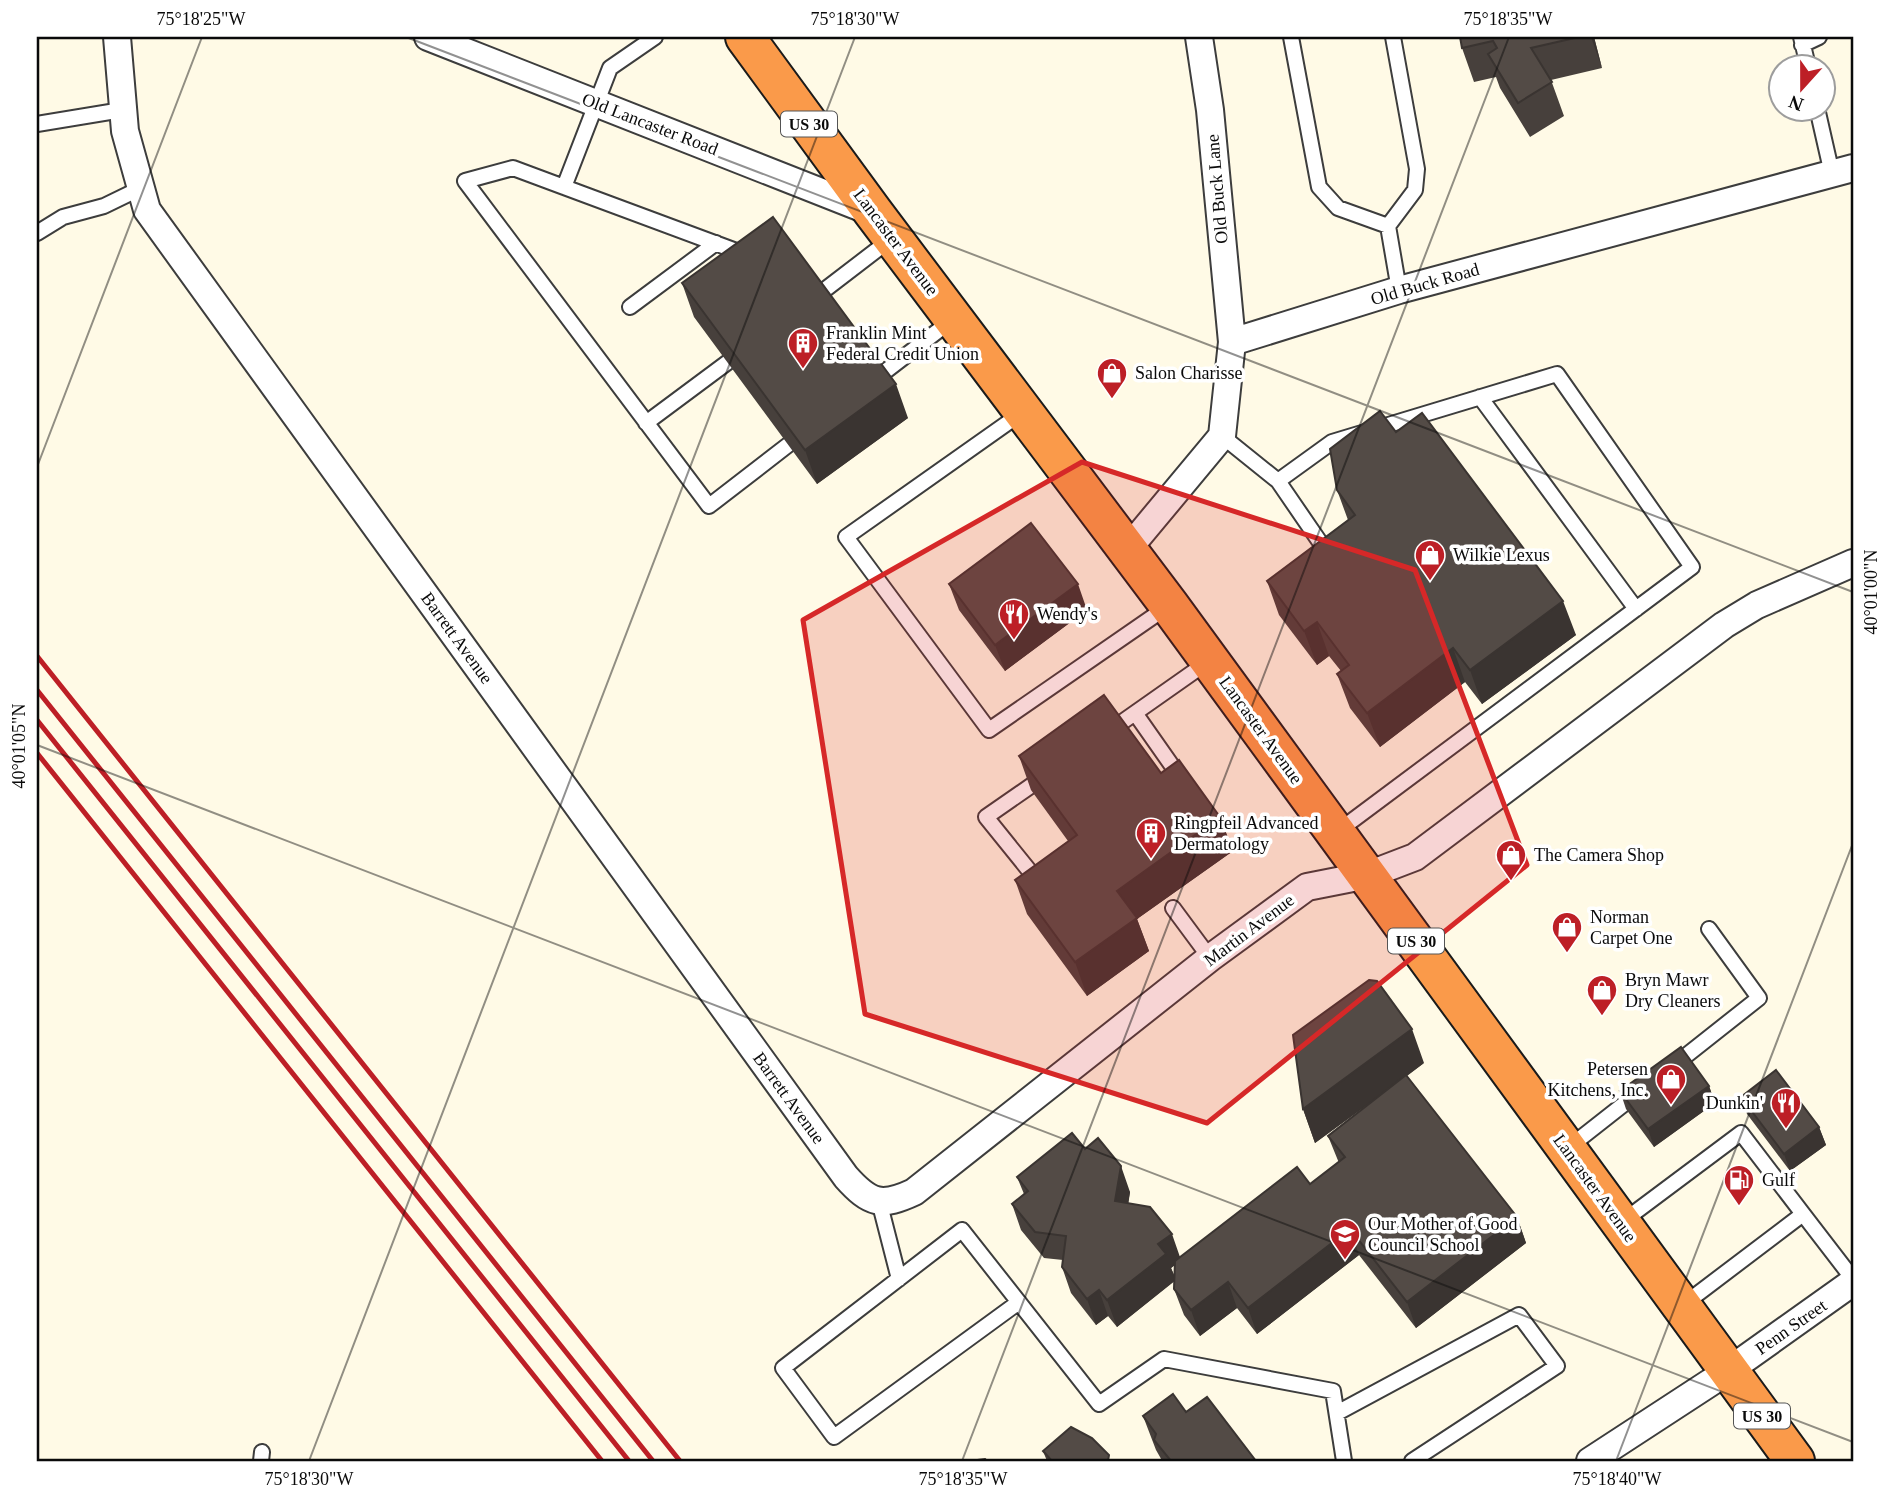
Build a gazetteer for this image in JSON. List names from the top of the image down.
{
  "streets": {
    "highway": ["US 30", "Lancaster Avenue"],
    "street": [
      "Old Lancaster Road",
      "Old Buck Lane",
      "Old Buck Road",
      "Barrett Avenue",
      "Martin Avenue",
      "Penn Street"
    ]
  },
  "crossings": [
    ["Old Lancaster Road", "Lancaster Avenue"],
    ["Old Buck Lane", "Old Buck Road"],
    ["Lancaster Avenue", "Martin Avenue"],
    ["Lancaster Avenue", "Penn Street"],
    ["Barrett Avenue", "Martin Avenue"]
  ],
  "places": {
    "building": ["Franklin Mint Federal Credit Union", "Ringpfeil Advanced Dermatology"],
    "shop": [
      "Salon Charisse",
      "Wilkie Lexus",
      "The Camera Shop",
      "Norman Carpet One",
      "Bryn Mawr Dry Cleaners",
      "Petersen Kitchens, Inc."
    ],
    "restaurant": ["Wendy's", "Dunkin'"],
    "fuel station": ["Gulf"],
    "school or university": ["Our Mother of Good Council School"]
  },
  "north": "bottom",
  "coordinates": [
    "75°18'25\"W",
    "75°18'30\"W",
    "75°18'35\"W",
    "40°01'00\"N",
    "40°01'05\"N",
    "75°18'40\"W"
  ]
}
